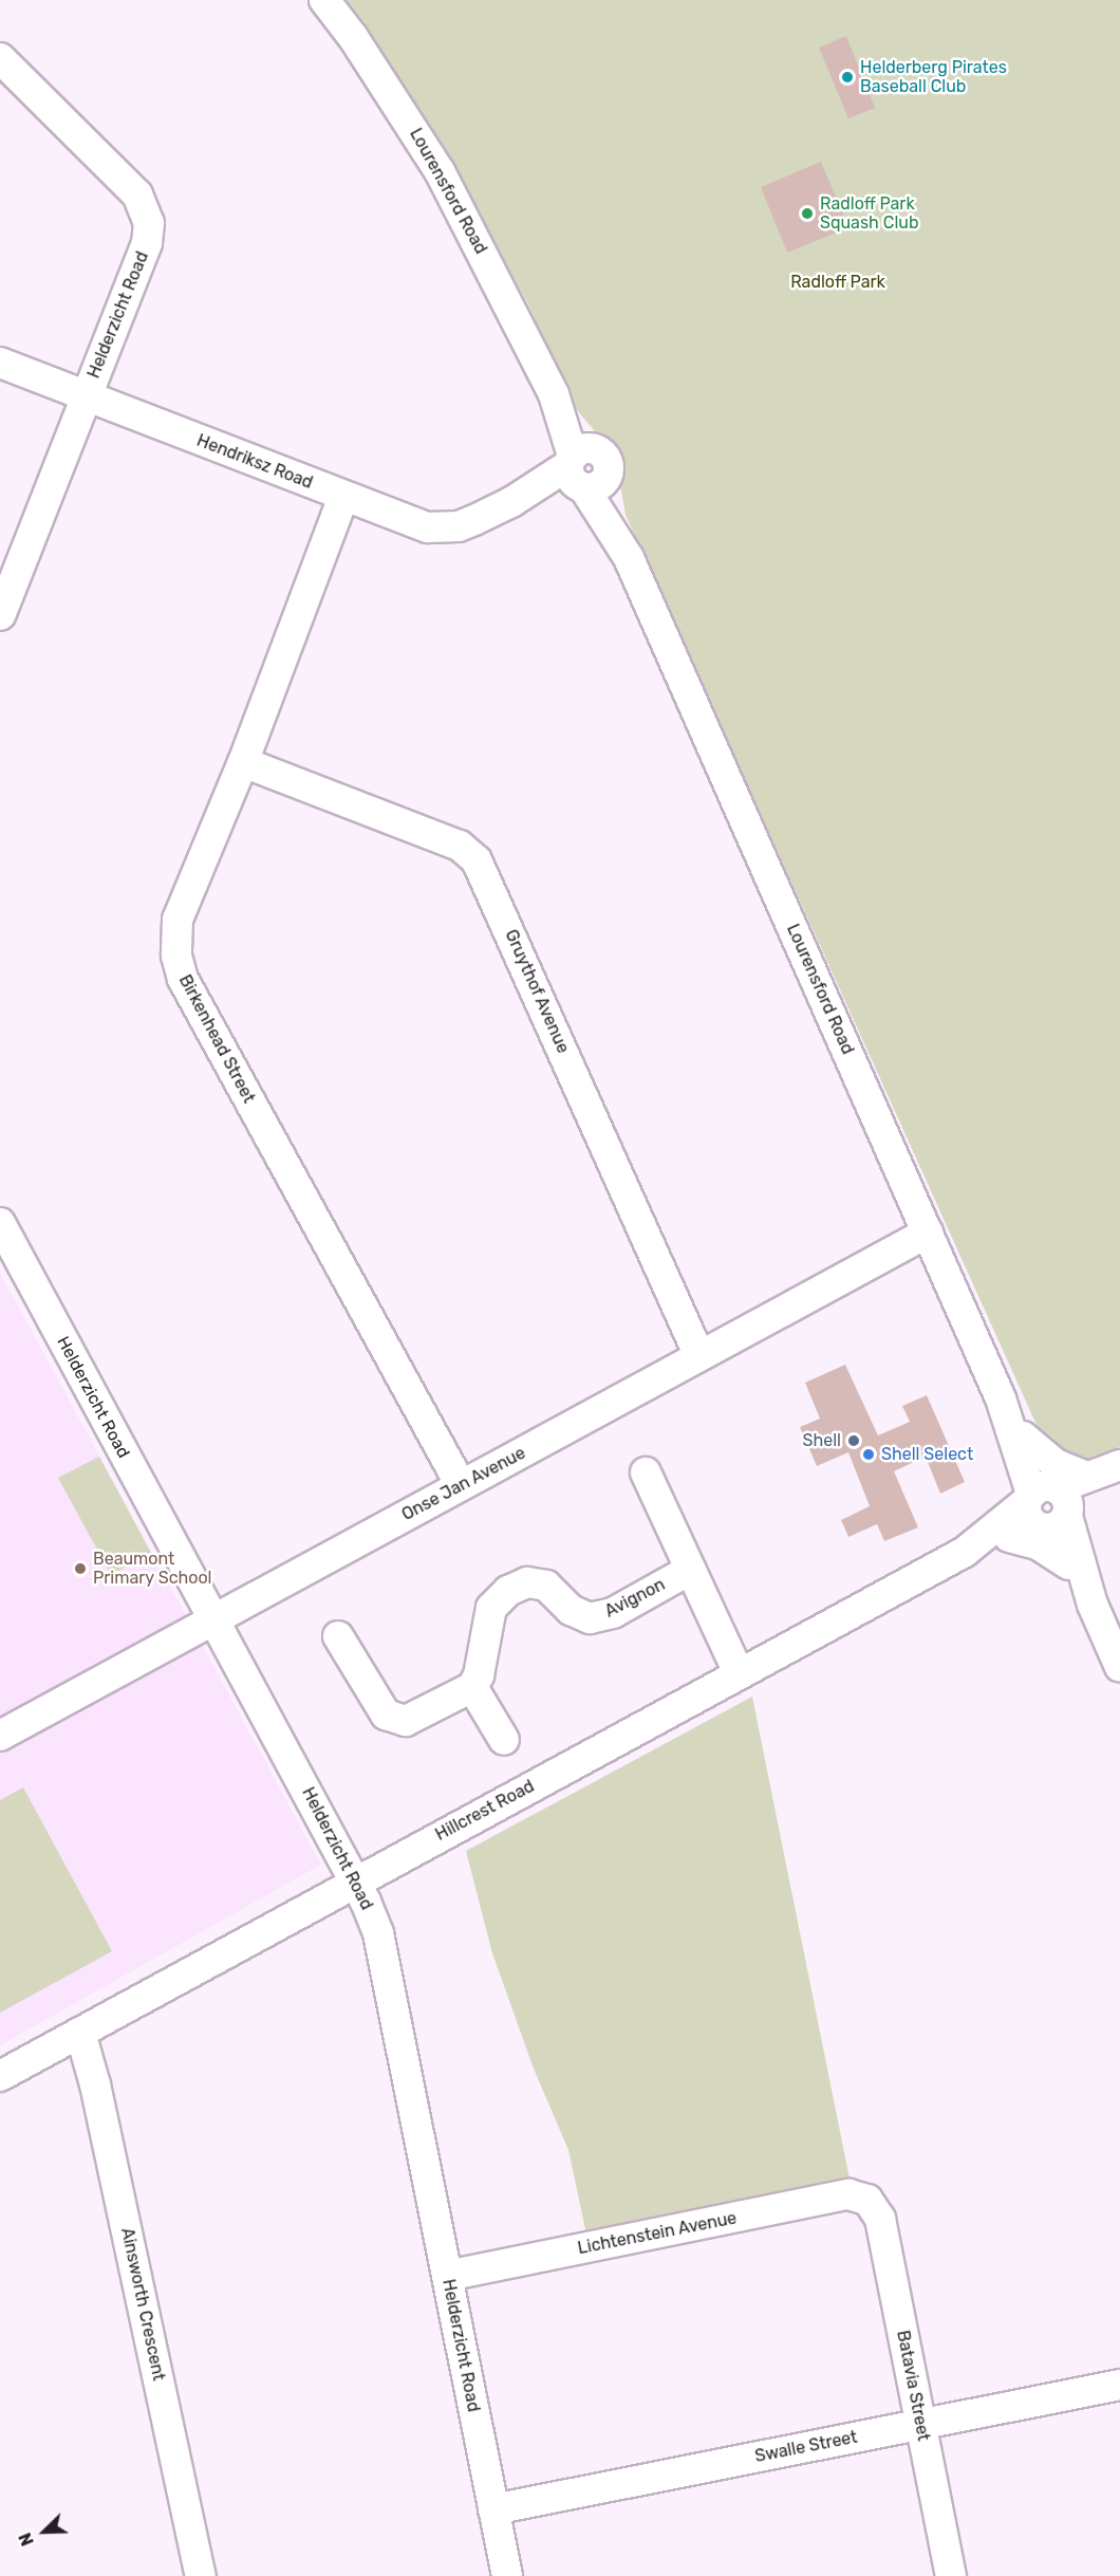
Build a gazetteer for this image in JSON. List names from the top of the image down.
{
  "streets": {
    "street": [
      "Lourensford Road",
      "Helderzicht Road",
      "Hendriksz Road",
      "Gruythof Avenue",
      "Birkenhead Street",
      "Onse Jan Avenue",
      "Avignon",
      "Hillcrest Road",
      "Lichtenstein Avenue",
      "Ainsworth Crescent",
      "Batavia Street",
      "Swalle Street"
    ]
  },
  "crossings": [
    ["Lourensford Road", "Hendriksz Road"],
    ["Lourensford Road", "Onse Jan Avenue"],
    ["Lourensford Road", "Hillcrest Road"],
    ["Helderzicht Road", "Hendriksz Road"],
    ["Helderzicht Road", "Onse Jan Avenue"],
    ["Helderzicht Road", "Hillcrest Road"],
    ["Helderzicht Road", "Lichtenstein Avenue"],
    ["Helderzicht Road", "Swalle Street"],
    ["Hendriksz Road", "Birkenhead Street"],
    ["Gruythof Avenue", "Birkenhead Street"],
    ["Gruythof Avenue", "Onse Jan Avenue"],
    ["Birkenhead Street", "Onse Jan Avenue"],
    ["Hillcrest Road", "Ainsworth Crescent"],
    ["Lichtenstein Avenue", "Batavia Street"],
    ["Batavia Street", "Swalle Street"]
  ],
  "parks": ["Radloff Park"],
  "places": [
    "Helderberg Pirates Baseball Club",
    "Radloff Park Squash Club",
    "Shell",
    "Shell Select",
    "Beaumont Primary School"
  ],
  "north": "bottom left"
}
